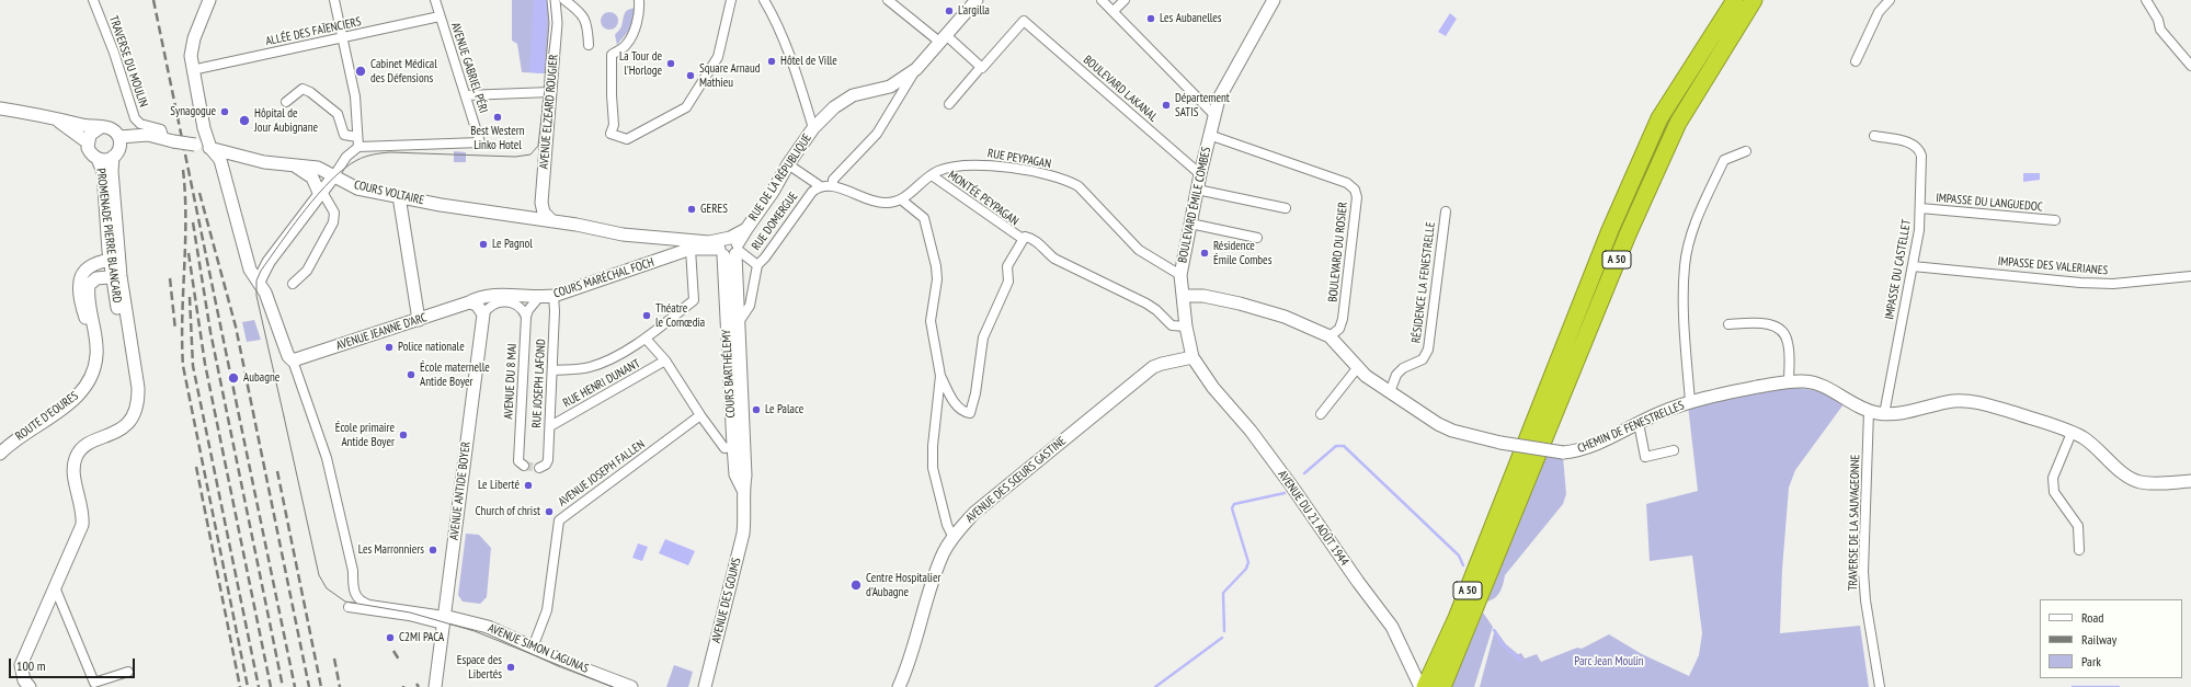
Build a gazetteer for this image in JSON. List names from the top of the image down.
{
  "streets": {
    "highway": ["A 50"],
    "main road": [
      "AVENUE ELZEARD ROUGIER",
      "RUE DE LA RÉPUBLIQUE",
      "COURS VOLTAIRE",
      "BOULEVARD ÉMILE COMBES",
      "PROMENADE PIERRE BLANCARD",
      "COURS MARÉCHAL FOCH",
      "AVENUE JEANNE D'ARC",
      "COURS BARTHÉLEMY",
      "ROUTE D'EOURES",
      "CHEMIN DE FENESTRELLES",
      "AVENUE DES SŒURS GASTINE",
      "AVENUE ANTIDE BOYER",
      "AVENUE DU 21 AOÛT 1944",
      "AVENUE DES GOUMS",
      "AVENUE SIMON LAGUNAS"
    ],
    "street": [
      "ALLÉE DES FAÏENCIERS",
      "TRAVERSE DU MOULIN",
      "AVENUE GABRIEL PÉRI",
      "BOULEVARD LAKANAL",
      "RUE PEYPAGAN",
      "MONTÉE PEYPAGAN",
      "IMPASSE DU LANGUEDOC",
      "RUE DOMERGUE",
      "BOULEVARD DU ROSIER",
      "IMPASSE DES VALERIANES",
      "IMPASSE DU CASTELLET",
      "RÉSIDENCE LA FENESTRELLE",
      "AVENUE DU 8 MAI",
      "RUE JOSEPH LAFOND",
      "RUE HENRI DUNANT",
      "AVENUE JOSEPH FALLEN",
      "TRAVERSE DE LA SAUVAGEONNE"
    ]
  },
  "crossings": [
    ["ALLÉE DES FAÏENCIERS", "AVENUE GABRIEL PÉRI"],
    ["TRAVERSE DU MOULIN", "COURS VOLTAIRE"],
    ["BOULEVARD LAKANAL", "BOULEVARD ÉMILE COMBES"],
    ["AVENUE ELZEARD ROUGIER", "COURS VOLTAIRE"],
    ["RUE PEYPAGAN", "MONTÉE PEYPAGAN"],
    ["RUE PEYPAGAN", "BOULEVARD ÉMILE COMBES"],
    ["RUE PEYPAGAN", "RUE DOMERGUE"],
    ["RUE DE LA RÉPUBLIQUE", "COURS MARÉCHAL FOCH"],
    ["RUE DE LA RÉPUBLIQUE", "COURS BARTHÉLEMY"],
    ["COURS VOLTAIRE", "PROMENADE PIERRE BLANCARD"],
    ["MONTÉE PEYPAGAN", "BOULEVARD ÉMILE COMBES"],
    ["IMPASSE DU LANGUEDOC", "IMPASSE DU CASTELLET"],
    ["BOULEVARD ÉMILE COMBES", "BOULEVARD DU ROSIER"],
    ["BOULEVARD ÉMILE COMBES", "AVENUE DES SŒURS GASTINE"],
    ["BOULEVARD ÉMILE COMBES", "AVENUE DU 21 AOÛT 1944"],
    ["PROMENADE PIERRE BLANCARD", "ROUTE D'EOURES"],
    ["A 50", "AVENUE DU 21 AOÛT 1944"],
    ["IMPASSE DES VALERIANES", "IMPASSE DU CASTELLET"],
    ["IMPASSE DU CASTELLET", "CHEMIN DE FENESTRELLES"],
    ["COURS MARÉCHAL FOCH", "AVENUE JEANNE D'ARC"],
    ["COURS MARÉCHAL FOCH", "COURS BARTHÉLEMY"],
    ["COURS MARÉCHAL FOCH", "AVENUE DU 8 MAI"],
    ["COURS MARÉCHAL FOCH", "RUE JOSEPH LAFOND"],
    ["RÉSIDENCE LA FENESTRELLE", "CHEMIN DE FENESTRELLES"],
    ["COURS BARTHÉLEMY", "AVENUE DES GOUMS"],
    ["RUE JOSEPH LAFOND", "RUE HENRI DUNANT"],
    ["CHEMIN DE FENESTRELLES", "TRAVERSE DE LA SAUVAGEONNE"],
    ["AVENUE JOSEPH FALLEN", "AVENUE SIMON LAGUNAS"],
    ["AVENUE DES SŒURS GASTINE", "AVENUE DU 21 AOÛT 1944"],
    ["AVENUE ANTIDE BOYER", "AVENUE SIMON LAGUNAS"]
  ],
  "parks": ["Parc Jean Moulin"],
  "places": [
    "L'argilla",
    "Les Aubanelles",
    "Hôtel de Ville",
    "La Tour de l'Horloge",
    "Cabinet Médical des Défensions",
    "Square Arnaud Mathieu",
    "Département SATIS",
    "Synagogue",
    "Best Western Linko Hotel",
    "Hôpital de Jour Aubignane",
    "GERES",
    "Le Pagnol",
    "Résidence Émile Combes",
    "Théatre le Comœdia",
    "Police nationale",
    "École maternelle Antide Boyer",
    "Aubagne",
    "Le Palace",
    "École primaire Antide Boyer",
    "Le Liberté",
    "Church of christ",
    "Les Marronniers",
    "Centre Hospitalier d'Aubagne",
    "C2MI PACA",
    "Espace des Libertés"
  ],
  "legend": ["Road", "Railway", "Park"],
  "scale_bar": "100 m"
}
